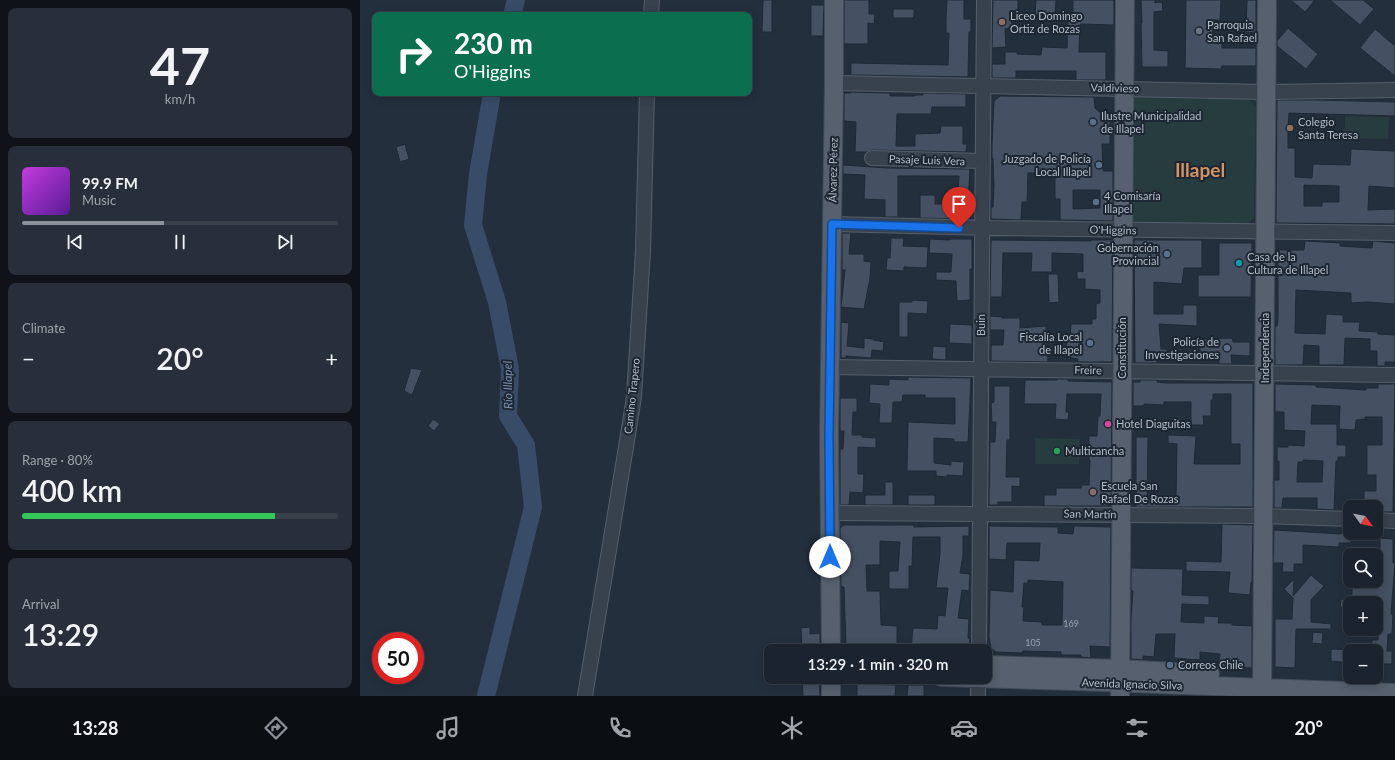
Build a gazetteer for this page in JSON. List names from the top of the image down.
{
  "streets": {
    "main road": [
      "Álvarez Pérez",
      "Constitución",
      "Independencia",
      "Avenida Ignacio Silva"
    ],
    "street": [
      "Valdivieso",
      "Pasaje Luis Vera",
      "O'Higgins",
      "Buin",
      "Freire",
      "Camino Trapero",
      "San Martín"
    ]
  },
  "crossings": [
    ["Valdivieso", "Álvarez Pérez"],
    ["Valdivieso", "Buin"],
    ["Valdivieso", "Constitución"],
    ["Valdivieso", "Independencia"],
    ["Pasaje Luis Vera", "Buin"],
    ["Álvarez Pérez", "O'Higgins"],
    ["Álvarez Pérez", "Freire"],
    ["Álvarez Pérez", "San Martín"],
    ["O'Higgins", "Buin"],
    ["O'Higgins", "Constitución"],
    ["O'Higgins", "Independencia"],
    ["Buin", "Freire"],
    ["Buin", "San Martín"],
    ["Constitución", "Freire"],
    ["Constitución", "San Martín"],
    ["Constitución", "Avenida Ignacio Silva"],
    ["Independencia", "Freire"],
    ["Independencia", "San Martín"],
    ["Independencia", "Avenida Ignacio Silva"]
  ],
  "districts": ["Illapel"],
  "water": ["Río Illapel"],
  "places": [
    "Liceo Domingo Ortiz de Rozas",
    "Parroquia San Rafael",
    "Ilustre Municipalidad de Illapel",
    "Colegio Santa Teresa",
    "Juzgado de Policía Local Illapel",
    "4 Comisaría Illapel",
    "Gobernación Provincial",
    "Casa de la Cultura de Illapel",
    "Fiscalía Local de Illapel",
    "Policía de Investigaciones",
    "Hotel Diaguitas",
    "Multicancha",
    "Escuela San Rafael De Rozas",
    "Correos Chile"
  ],
  "house_numbers": ["169", "105"],
  "north": "bottom right",
  "page": {
    "tile": [
      ["47", "km/h"],
      "Climate",
      ["Range · 80%", "400 km"],
      ["Arrival", "13:29"]
    ],
    "turn": ["230 m", "O'Higgins"],
    "song": ["99.9 FM", "Music"],
    "heat": ["−", "20°", "+"],
    "map_buttons": ["+", "−"],
    "limit": "50",
    "trip": "13:29 · 1 min · 320 m",
    "tabs": ["13:28", "20°"]
  }
}
